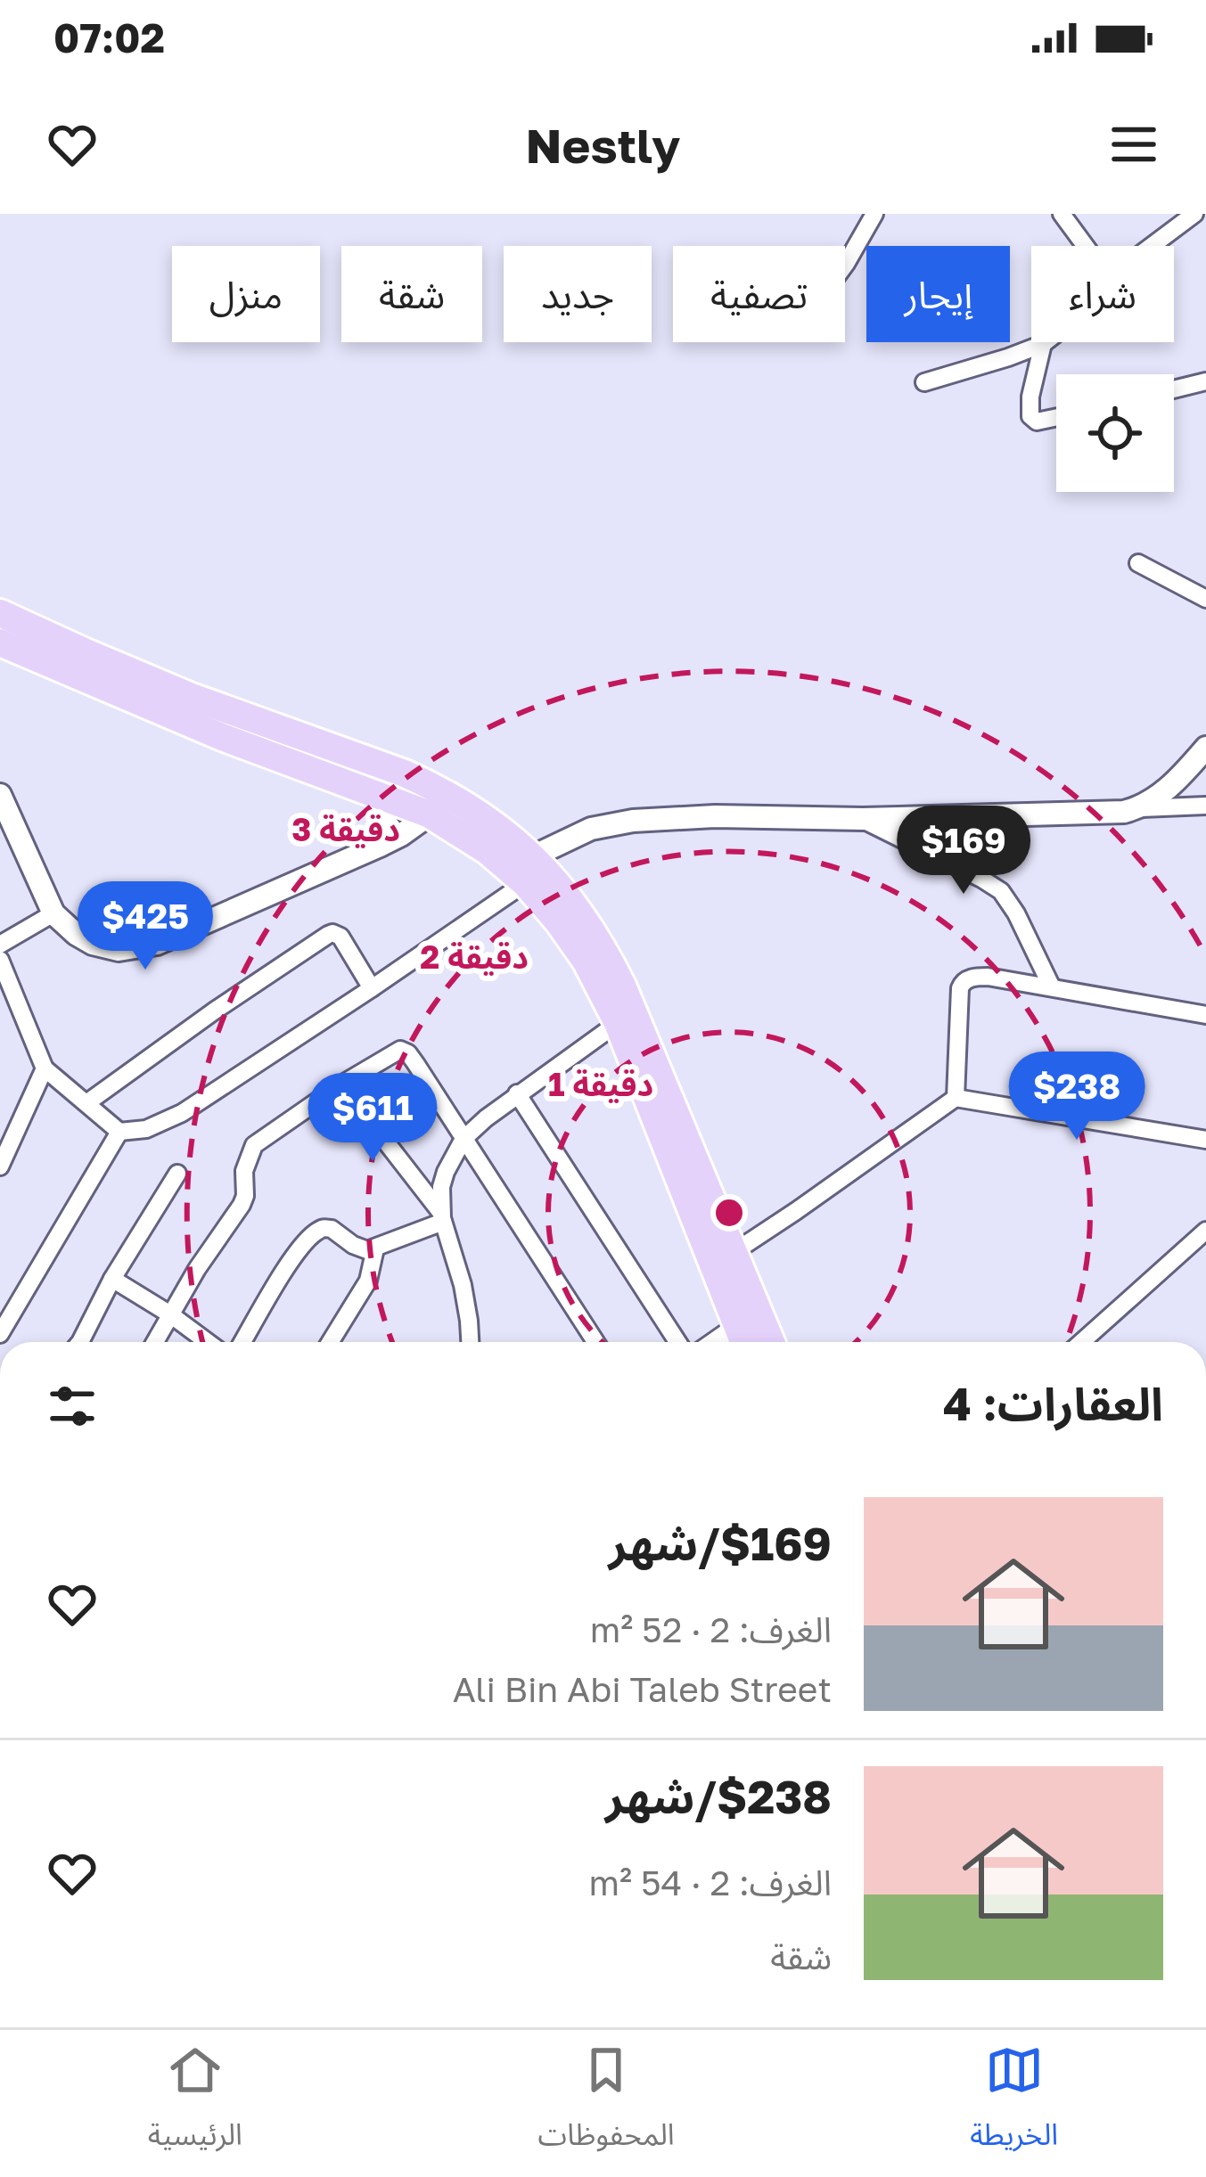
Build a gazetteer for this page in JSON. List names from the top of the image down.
{
  "page": {
    "status": "07:02",
    "header": "Nestly",
    "chip": [
      "شراء",
      "إيجار",
      "تصفية",
      "جديد",
      "شقة",
      "منزل"
    ],
    "price": [
      "$169",
      "$425",
      "$238",
      "$611"
    ],
    "heading": "العقارات: 4",
    "list": [
      {
        "name": "$169/شهر",
        "note": "الغرف: 2 · 52 m² · Ali Bin Abi Taleb Street"
      },
      {
        "name": "$238/شهر",
        "note": "الغرف: 2 · 54 m² · شقة"
      }
    ],
    "tabs": ["الخريطة", "المحفوظات", "الرئيسية"]
  },
  "rings": ["3 دقيقة", "2 دقيقة", "1 دقيقة"]
}
